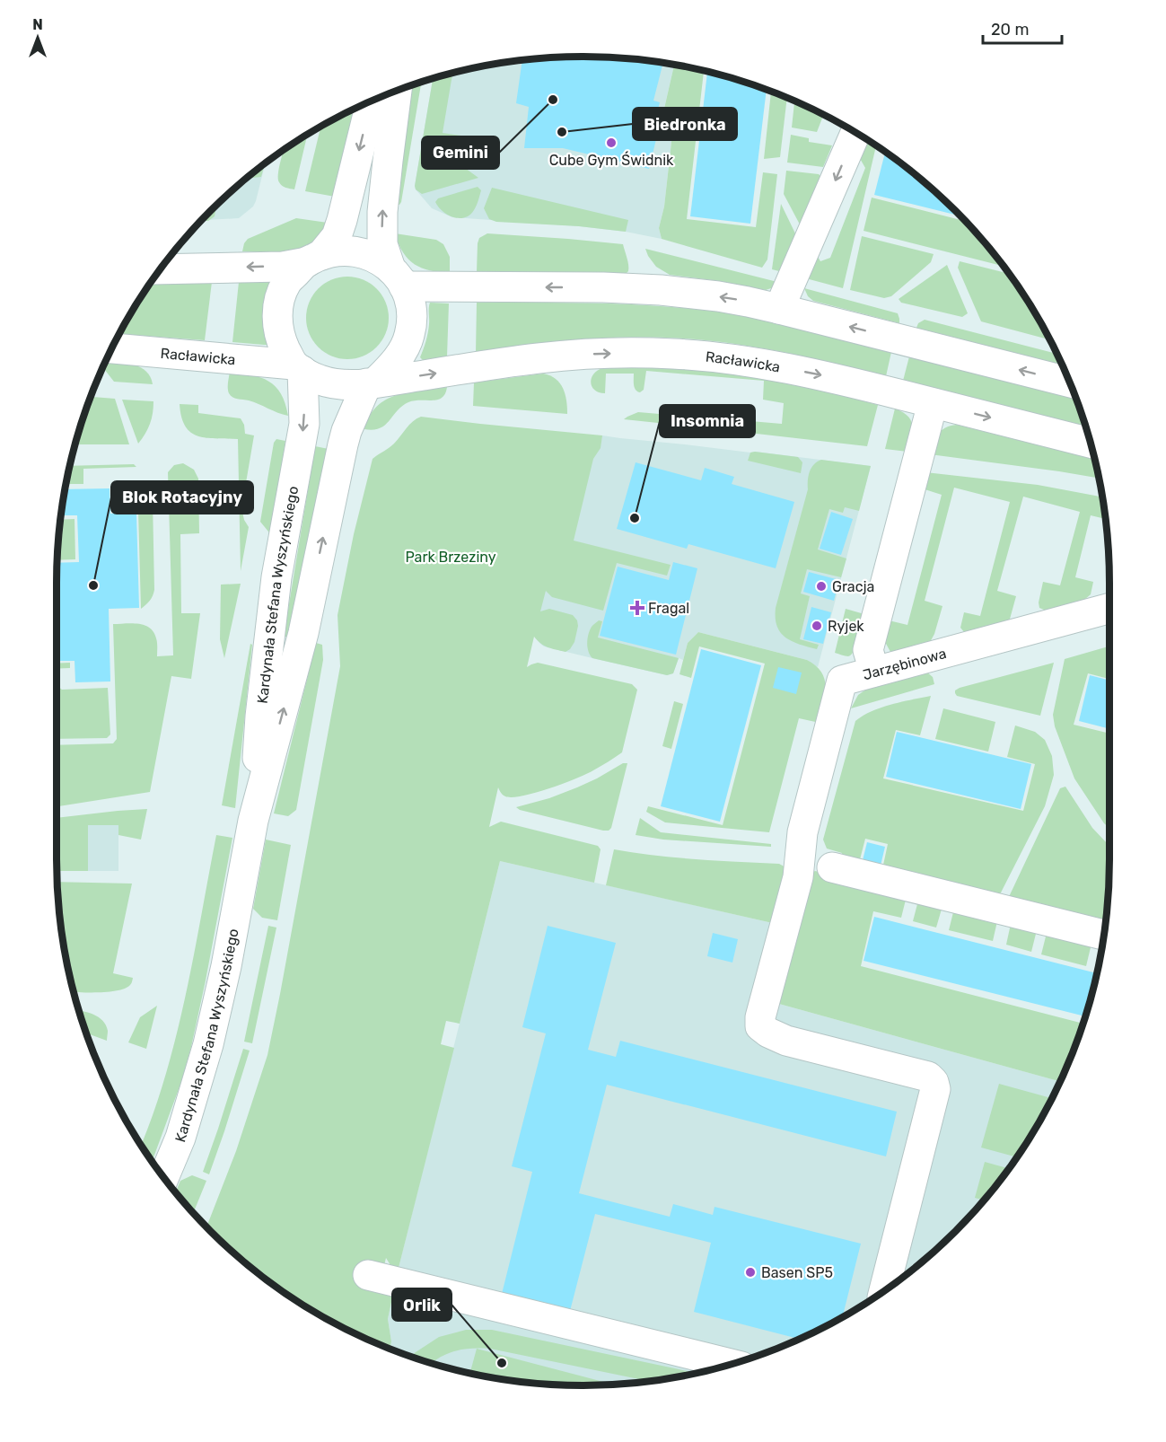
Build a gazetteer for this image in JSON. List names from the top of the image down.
{
  "streets": {
    "street": ["Racławicka", "Kardynała Stefana Wyszyńskiego", "Jarzębinowa"]
  },
  "crossings": [
    ["Racławicka", "Kardynała Stefana Wyszyńskiego"]
  ],
  "parks": ["Park Brzeziny"],
  "places": {
    "other": [
      "Gemini",
      "Biedronka",
      "Cube Gym Świdnik",
      "Insomnia",
      "Blok Rotacyjny",
      "Gracja",
      "Ryjek",
      "Basen SP5",
      "Orlik"
    ],
    "health": ["Fragal"]
  },
  "scale_bar": "20 m",
  "north": "top"
}
